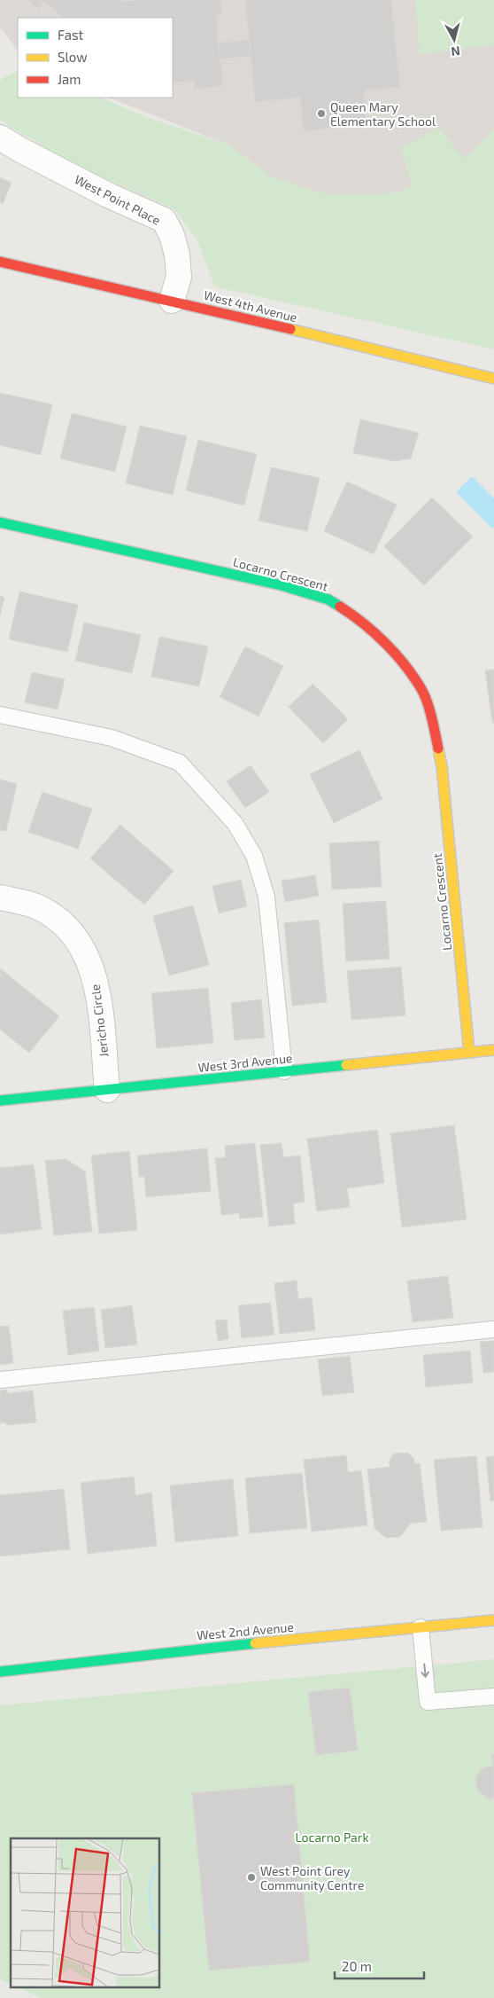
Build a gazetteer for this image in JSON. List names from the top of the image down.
{
  "streets": {
    "street": [
      "West Point Place",
      "West 4th Avenue",
      "Locarno Crescent",
      "Jericho Circle",
      "West 3rd Avenue",
      "West 2nd Avenue"
    ]
  },
  "crossings": [
    ["West Point Place", "West 4th Avenue"],
    ["Locarno Crescent", "West 3rd Avenue"],
    ["Jericho Circle", "West 3rd Avenue"]
  ],
  "parks": ["Locarno Park"],
  "places": ["Queen Mary Elementary School", "West Point Grey Community Centre"],
  "legend": ["Fast", "Slow", "Jam"],
  "scale_bar": "20 m",
  "north": "bottom"
}
